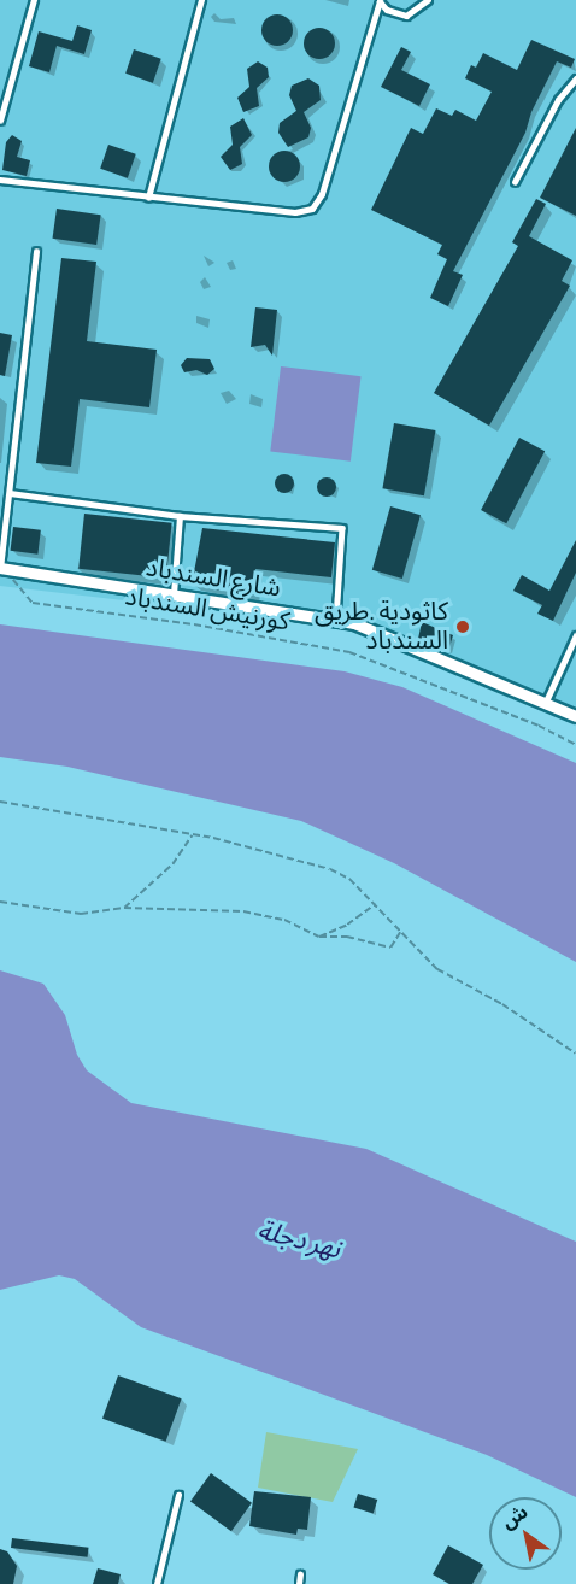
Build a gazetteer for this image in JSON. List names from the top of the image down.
{
  "streets": {
    "street": ["شارع السندباد"],
    "path": ["كورنيش السندباد"]
  },
  "crossings": [
    ["شارع السندباد", "كورنيش السندباد"]
  ],
  "water": ["نهر دجلة"],
  "places": ["كاثودية .طريق السندباد"],
  "north": "top left"
}
